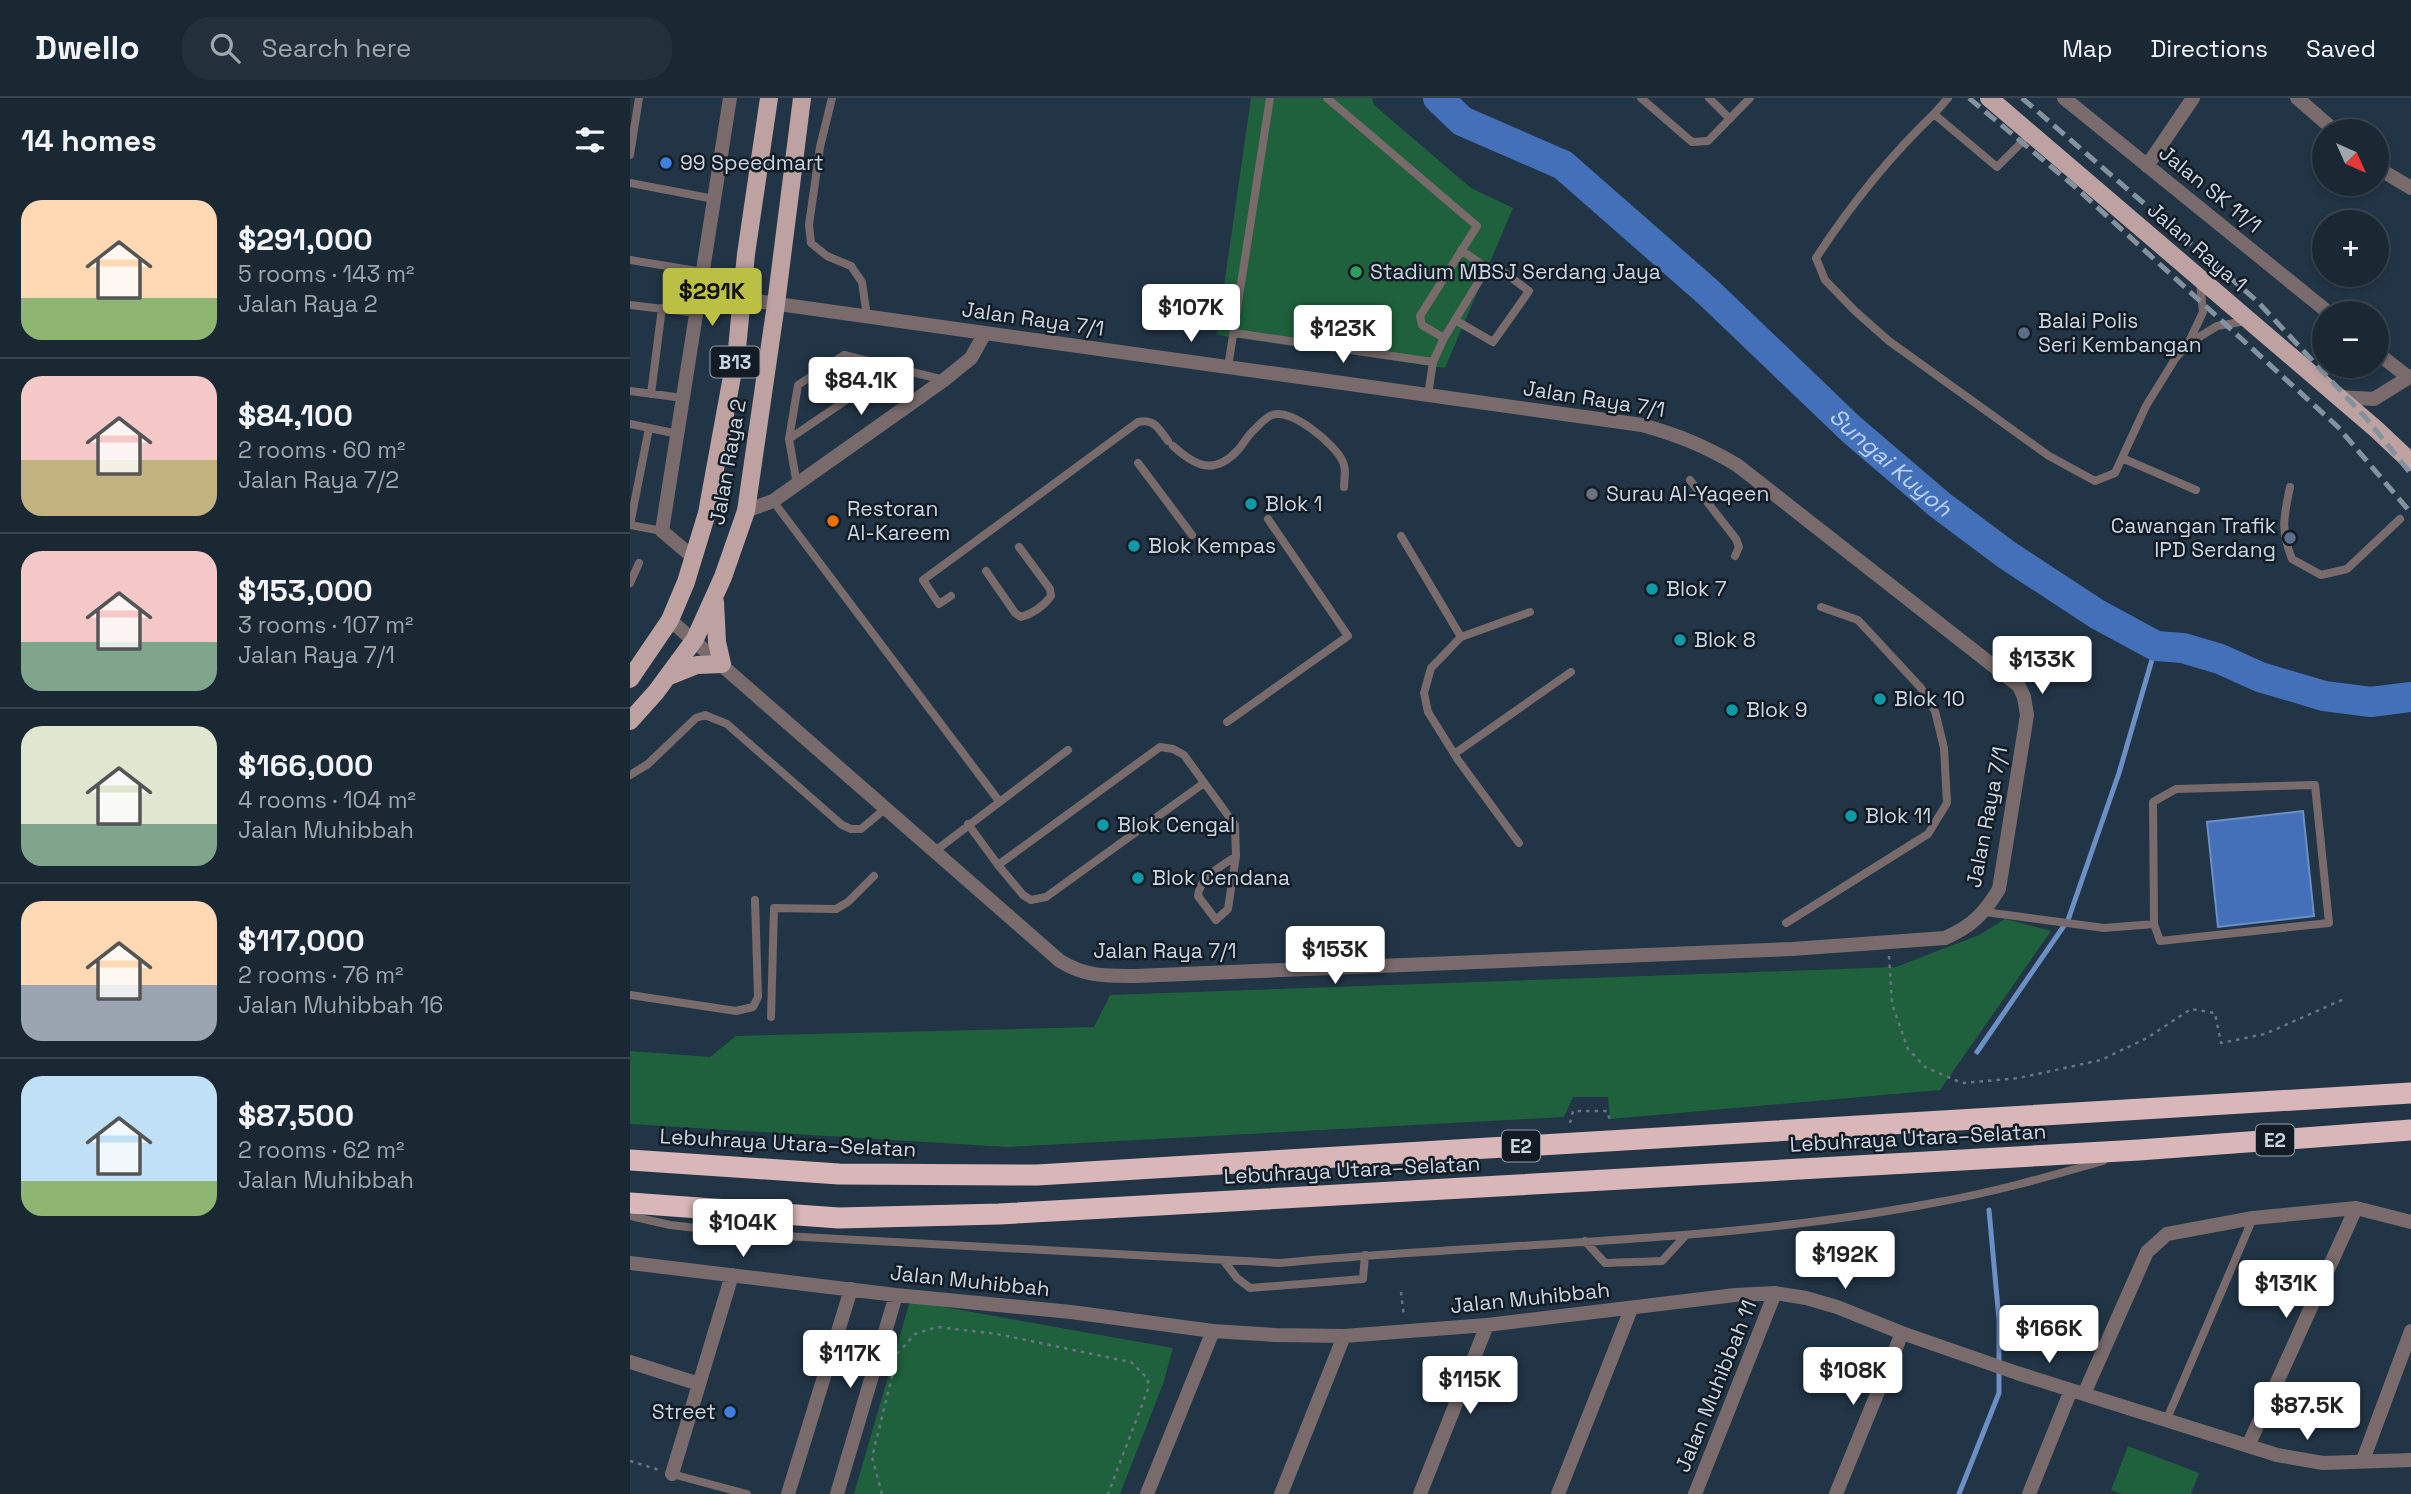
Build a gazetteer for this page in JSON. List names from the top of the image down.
{
  "streets": {
    "highway": ["Lebuhraya Utara–Selatan", "E2"],
    "main road": ["Jalan Raya 1", "B13", "Jalan Raya 2"],
    "street": [
      "Jalan SK 11/1",
      "Jalan Raya 7/1",
      "Jalan Muhibbah",
      "Jalan Muhibbah 11"
    ]
  },
  "crossings": [
    ["Jalan Raya 7/1", "Jalan Raya 2"],
    ["Jalan Muhibbah", "Jalan Muhibbah 11"]
  ],
  "water": ["Sungai Kuyoh"],
  "places": [
    "99 Speedmart",
    "Stadium MBSJ Serdang Jaya",
    "Balai Polis Seri Kembangan",
    "Surau Al-Yaqeen",
    "Blok 1",
    "Restoran Al-Kareem",
    "Cawangan Trafik IPD Serdang",
    "Blok Kempas",
    "Blok 7",
    "Blok 8",
    "Blok 10",
    "Blok 9",
    "Blok 11",
    "Blok Cengal",
    "Blok Cendana",
    "Street"
  ],
  "north": "bottom right",
  "page": {
    "header": "Dwello",
    "search": "Search here",
    "nav": ["Map", "Directions", "Saved"],
    "heading": "14 homes",
    "map_buttons": ["+", "−"],
    "list": [
      {
        "name": "$291,000",
        "note": "5 rooms · 143 m² · Jalan Raya 2"
      },
      {
        "name": "$84,100",
        "note": "2 rooms · 60 m² · Jalan Raya 7/2"
      },
      {
        "name": "$153,000",
        "note": "3 rooms · 107 m² · Jalan Raya 7/1"
      },
      {
        "name": "$166,000",
        "note": "4 rooms · 104 m² · Jalan Muhibbah"
      },
      {
        "name": "$117,000",
        "note": "2 rooms · 76 m² · Jalan Muhibbah 16"
      },
      {
        "name": "$87,500",
        "note": "2 rooms · 62 m² · Jalan Muhibbah"
      }
    ],
    "price": [
      "$291K",
      "$107K",
      "$123K",
      "$84.1K",
      "$133K",
      "$153K",
      "$104K",
      "$192K",
      "$131K",
      "$166K",
      "$117K",
      "$108K",
      "$115K",
      "$87.5K"
    ]
  }
}
